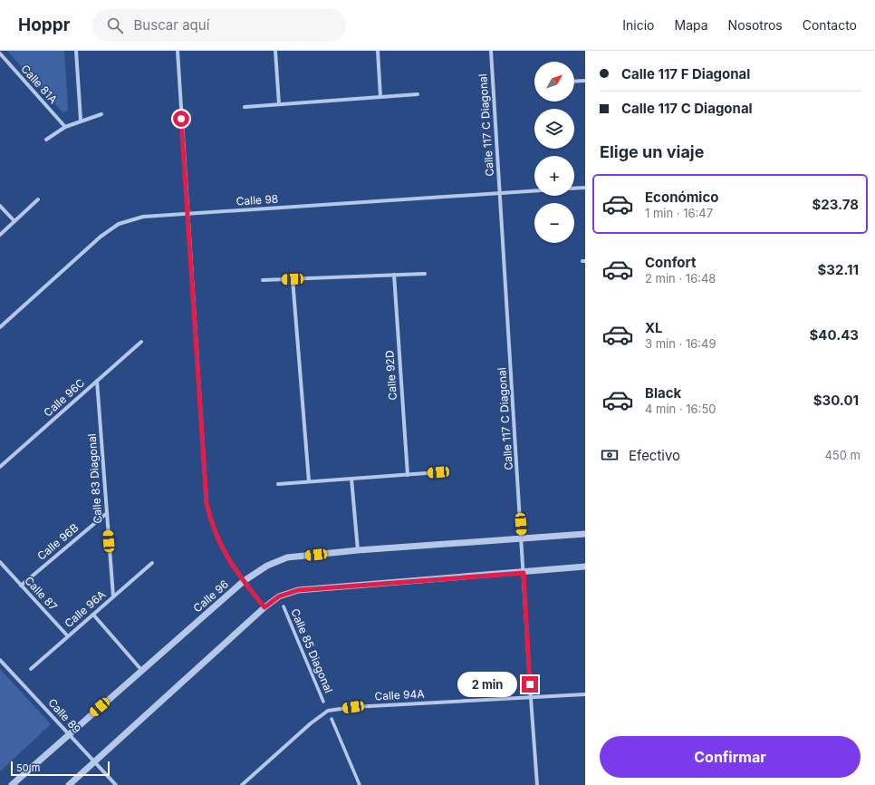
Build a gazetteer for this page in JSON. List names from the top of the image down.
{
  "streets": {
    "street": [
      "Calle 81A",
      "Calle 117 C Diagonal",
      "Calle 98",
      "Calle 92D",
      "Calle 96C",
      "Calle 83 Diagonal",
      "Calle 96B",
      "Calle 87",
      "Calle 96",
      "Calle 96A",
      "Calle 85 Diagonal",
      "Calle 94A",
      "Calle 89"
    ]
  },
  "crossings": [
    ["Calle 117 C Diagonal", "Calle 98"],
    ["Calle 117 C Diagonal", "Calle 96"],
    ["Calle 117 C Diagonal", "Calle 94A"],
    ["Calle 96C", "Calle 83 Diagonal"],
    ["Calle 83 Diagonal", "Calle 96B"],
    ["Calle 83 Diagonal", "Calle 96A"],
    ["Calle 96B", "Calle 87"],
    ["Calle 87", "Calle 96A"],
    ["Calle 96", "Calle 89"]
  ],
  "scale_bar": "50 m",
  "north": "top right",
  "page": {
    "header": "Hoppr",
    "search": "Buscar aquí",
    "nav": [
      "Inicio",
      "Mapa",
      "Nosotros",
      "Contacto"
    ],
    "banner": ["Calle 117 F Diagonal", "Calle 117 C Diagonal"],
    "map_buttons": ["+", "−"],
    "heading": "Elige un viaje",
    "list": [
      {
        "name": "Económico",
        "note": "1 min · 16:47",
        "value": "$23.78"
      },
      {
        "name": "Confort",
        "note": "2 min · 16:48",
        "value": "$32.11"
      },
      {
        "name": "XL",
        "note": "3 min · 16:49",
        "value": "$40.43"
      },
      {
        "name": "Black",
        "note": "4 min · 16:50",
        "value": "$30.01"
      }
    ],
    "pay": ["Efectivo", "450 m"],
    "bubble": "2 min",
    "buttons": "Confirmar",
    "scale": "50 m"
  }
}
